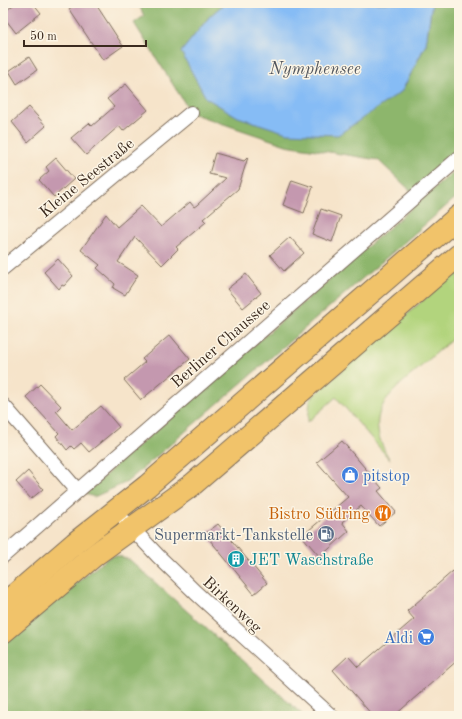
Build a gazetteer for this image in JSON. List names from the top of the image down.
{
  "streets": {
    "street": ["Kleine Seestraße", "Berliner Chaussee", "Birkenweg"]
  },
  "water": ["Nymphensee"],
  "places": {
    "shop": ["pitstop"],
    "restaurant": ["Bistro Südring"],
    "fuel station": ["Supermarkt-Tankstelle"],
    "building": ["JET Waschstraße"],
    "supermarket": ["Aldi"]
  },
  "scale_bar": "50 m"
}
